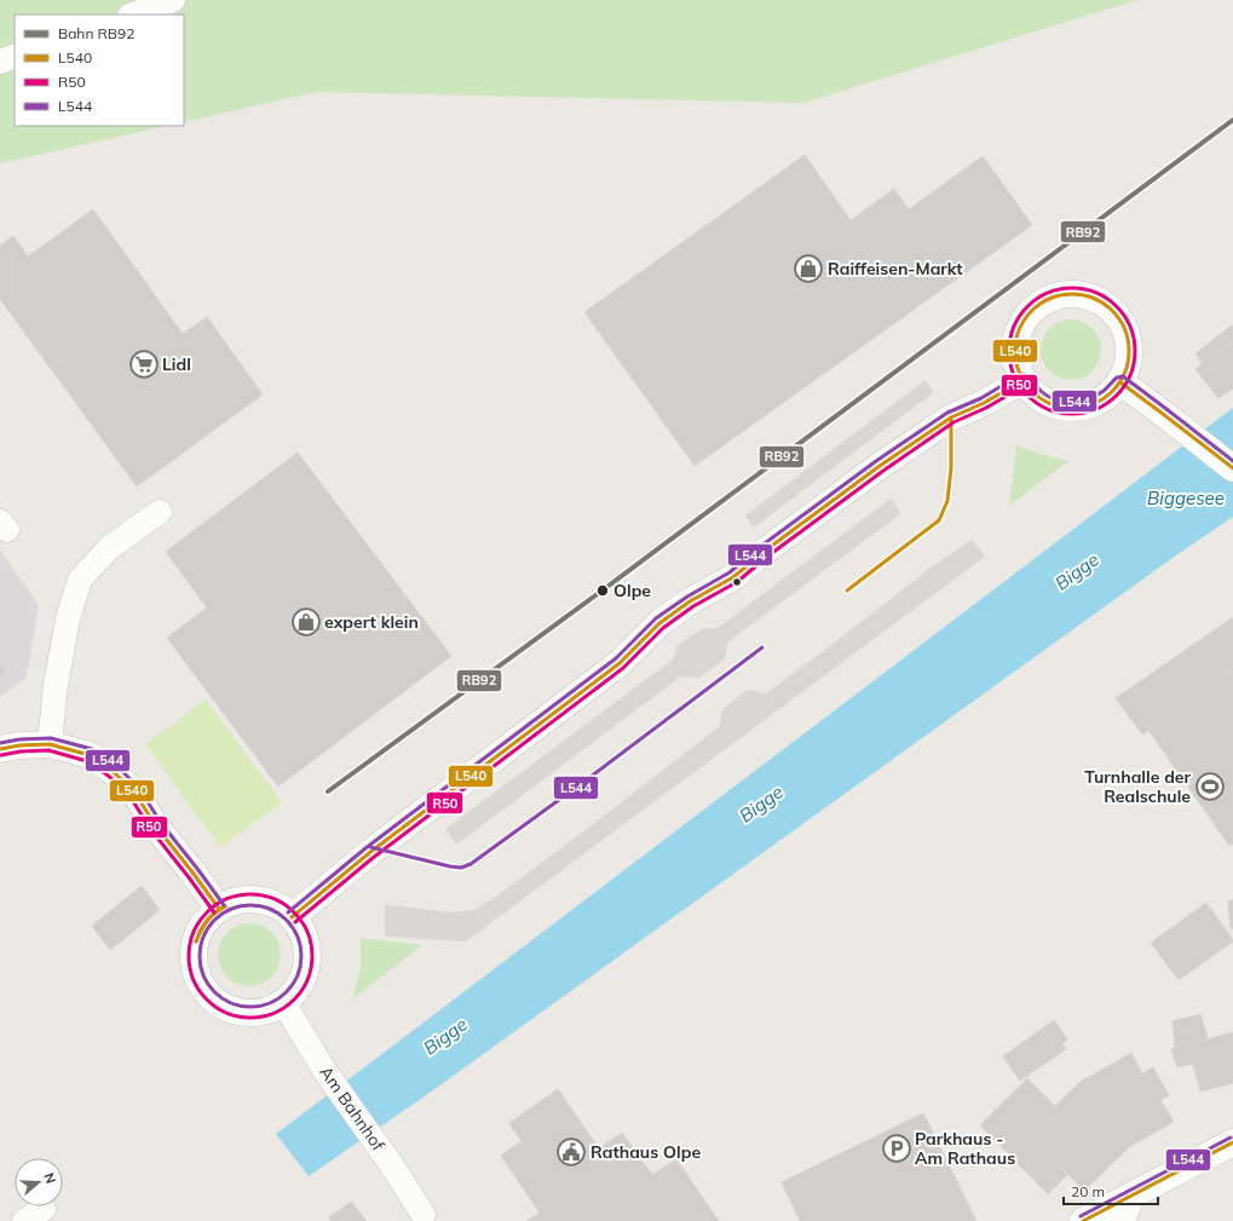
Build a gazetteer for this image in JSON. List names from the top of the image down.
{
  "streets": {
    "street": ["Am Bahnhof"]
  },
  "water": ["Biggesee", "Bigge"],
  "places": {
    "shop": ["Raiffeisen-Markt", "expert klein"],
    "supermarket": ["Lidl"],
    "other": ["Olpe"],
    "sports": ["Turnhalle der Realschule"],
    "parking": ["Parkhaus - Am Rathaus"],
    "public building": ["Rathaus Olpe"]
  },
  "lines": [
    "rail line RB92",
    "transit line R50",
    "transit line L540",
    "transit line L544"
  ],
  "legend": [
    "Bahn RB92",
    "L540",
    "R50",
    "L544"
  ],
  "scale_bar": "20 m",
  "north": "right"
}
